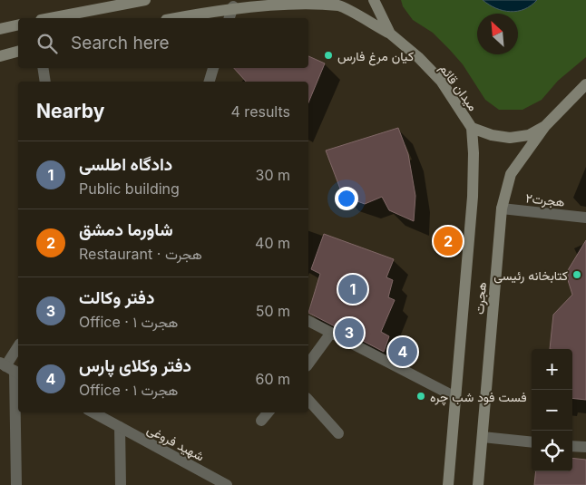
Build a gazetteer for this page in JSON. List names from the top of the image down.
{
  "streets": {
    "main road": ["میدان قائم", "هجرت"],
    "street": ["هجرت۲", "شهید فروغی"]
  },
  "crossings": [
    ["میدان قائم", "هجرت"],
    ["هجرت۲", "هجرت"]
  ],
  "places": ["کیان مرغ فارس", "کتابخانه رئیسی", "فست فود شب چره"],
  "north": "top left",
  "page": {
    "search": "Search here",
    "heading": ["Nearby", "4 results"],
    "list": [
      {
        "mark": "1",
        "name": "دادگاه اطلسی",
        "note": "Public building",
        "value": "30 m"
      },
      {
        "mark": "2",
        "name": "شاورما دمشق",
        "note": "Restaurant · هجرت",
        "value": "40 m"
      },
      {
        "mark": "3",
        "name": "دفتر وکالت",
        "note": "Office · هجرت ۱",
        "value": "50 m"
      },
      {
        "mark": "4",
        "name": "دفتر وکلای پارس",
        "note": "Office · هجرت ۱",
        "value": "60 m"
      }
    ],
    "pins": [
      "2",
      "1",
      "3",
      "4"
    ],
    "map_buttons": ["+", "−"]
  }
}
